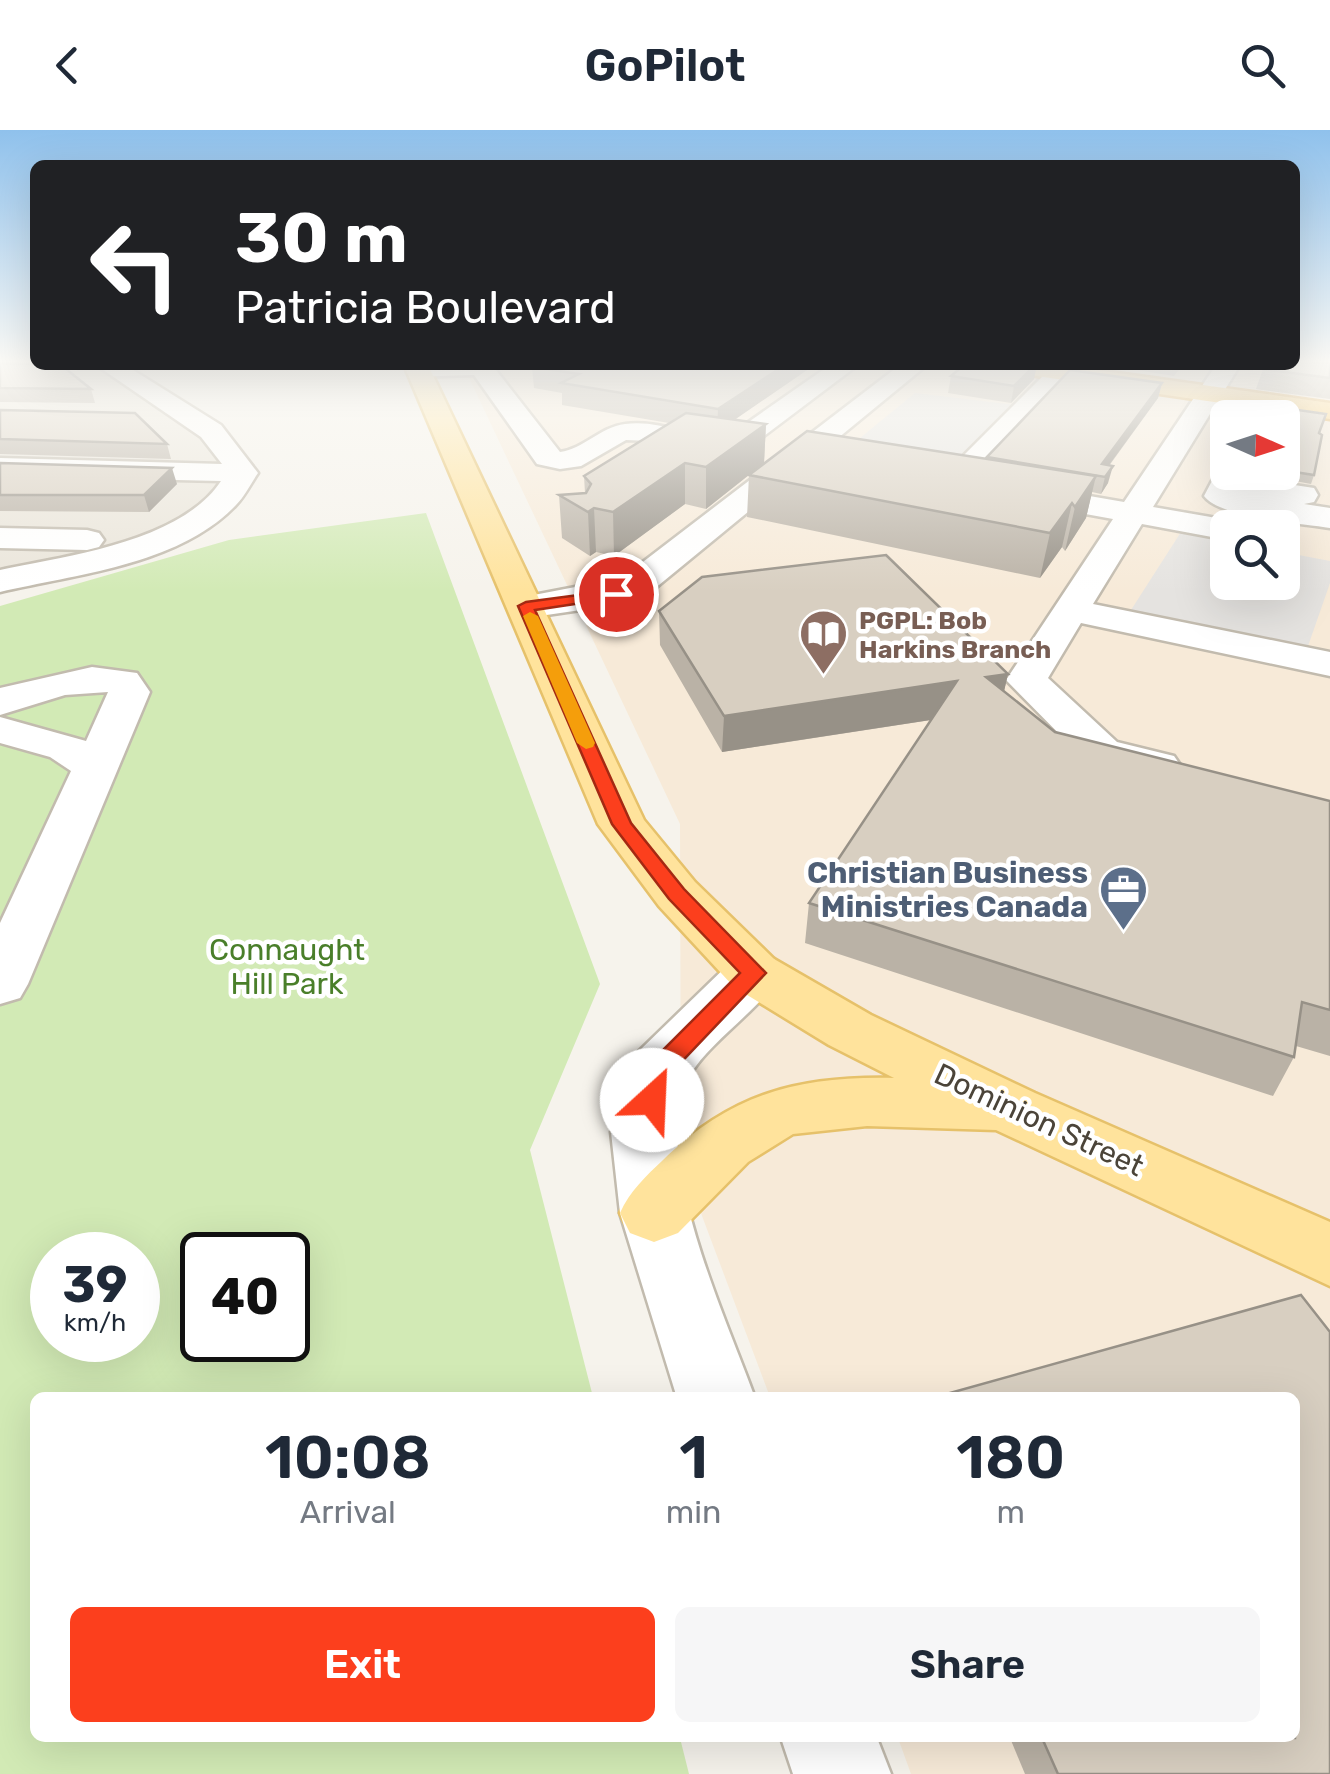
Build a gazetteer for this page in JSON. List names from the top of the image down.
{
  "streets": {
    "main road": ["Dominion Street"]
  },
  "parks": ["Connaught Hill Park"],
  "places": {
    "library": ["PGPL: Bob Harkins Branch"],
    "office": ["Christian Business Ministries Canada"]
  },
  "north": "right",
  "page": {
    "header": "GoPilot",
    "turn": ["30 m", "Patricia Boulevard"],
    "speed": "39 km/h",
    "limit": "40",
    "eta": [
      "10:08",
      "Arrival",
      "1",
      "min",
      "180",
      "m"
    ],
    "buttons": ["Exit", "Share"]
  }
}
